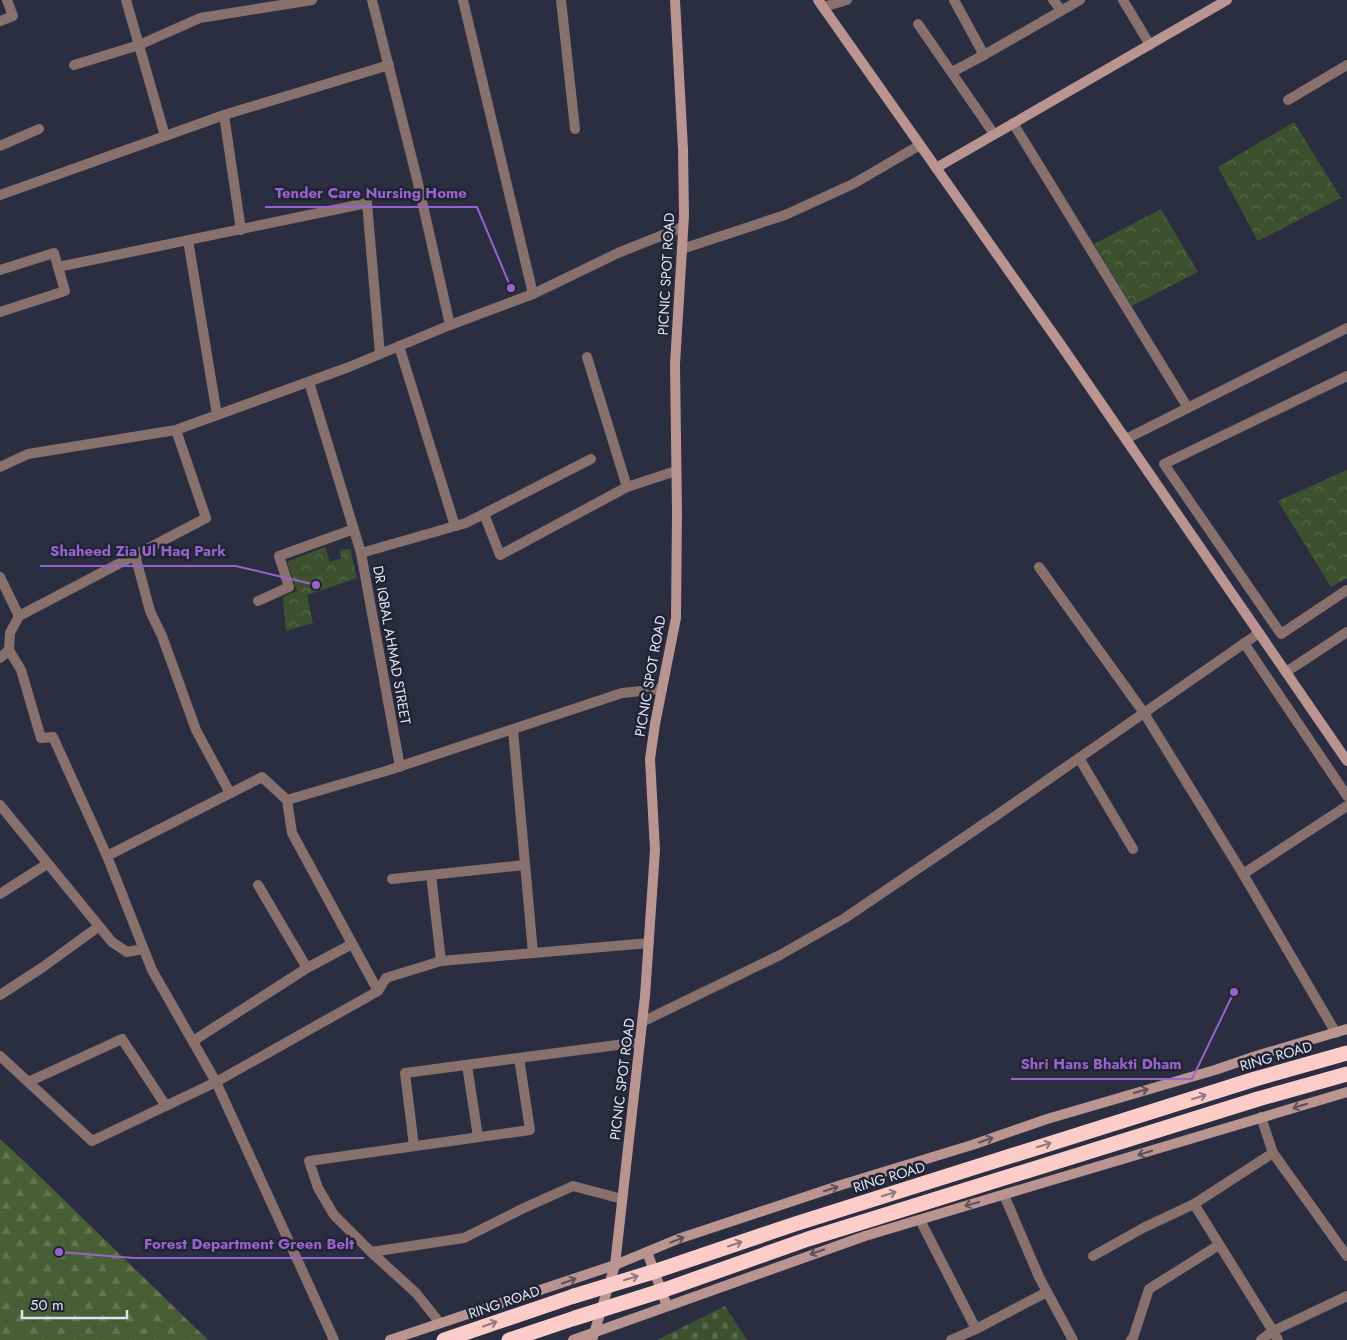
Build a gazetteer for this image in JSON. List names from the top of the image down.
{
  "streets": {
    "highway": ["RING ROAD"],
    "street": ["PICNIC SPOT ROAD", "DR IQBAL AHMAD STREET"]
  },
  "places": [
    "Tender Care Nursing Home",
    "Shaheed Zia Ul Haq Park",
    "Shri Hans Bhakti Dham",
    "Forest Department Green Belt"
  ],
  "scale_bar": "50 m"
}
